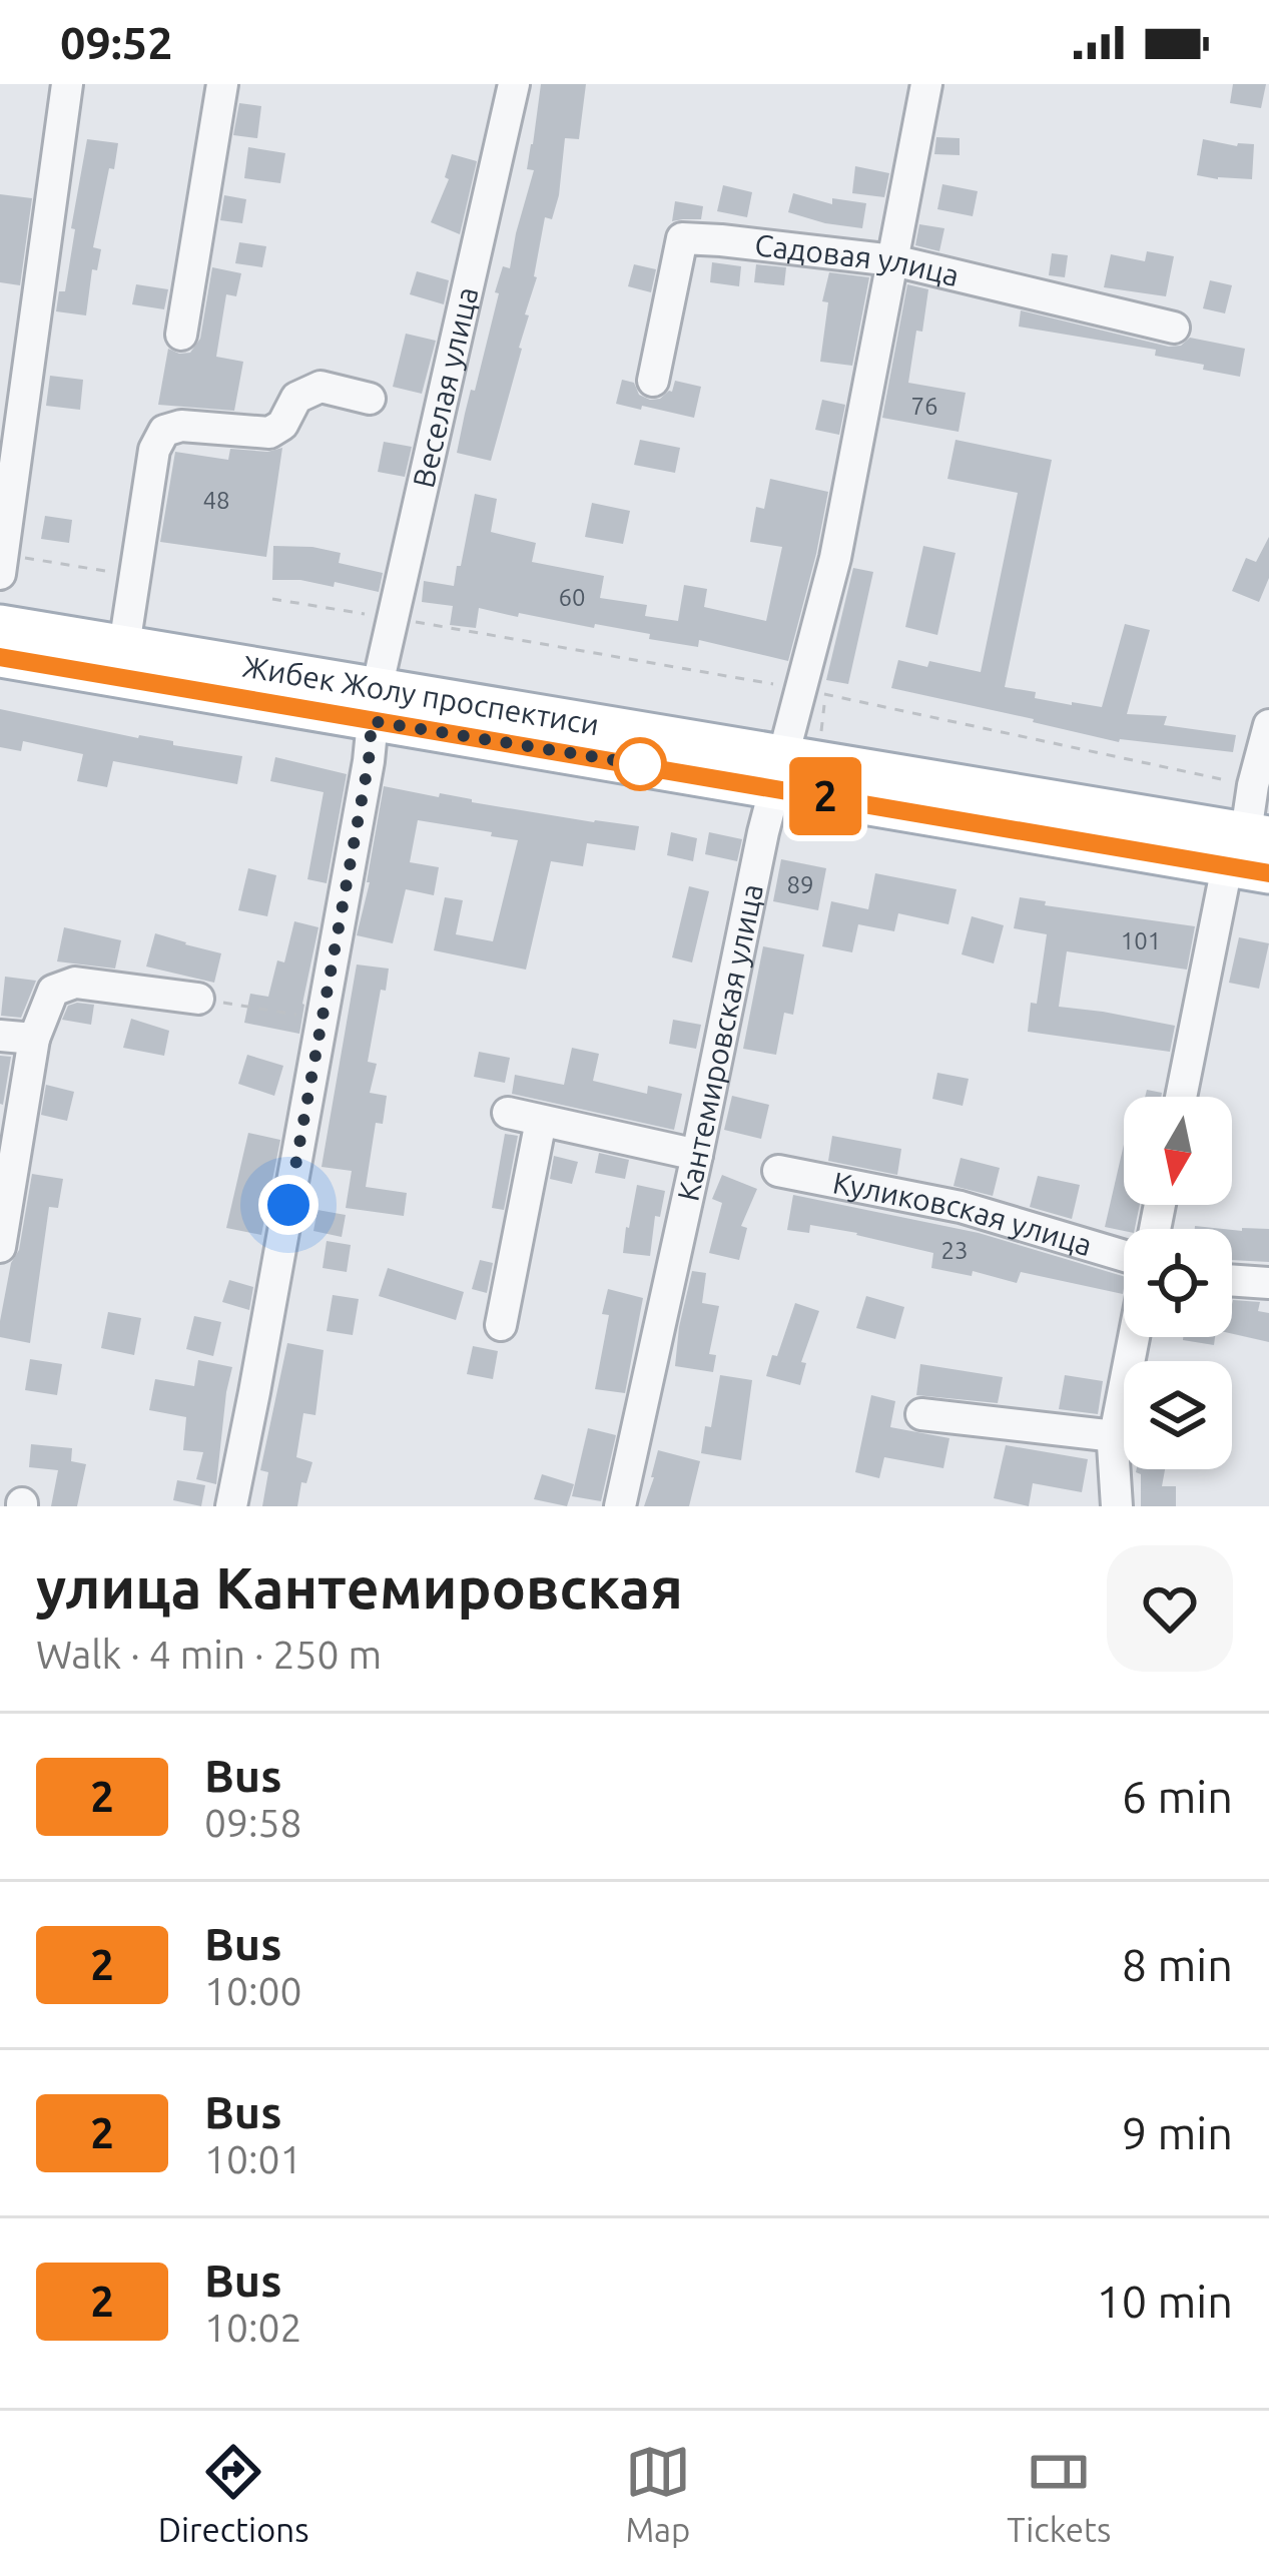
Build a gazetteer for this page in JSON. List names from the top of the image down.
{
  "streets": {
    "main road": ["Жибек Жолу проспектиси"],
    "street": [
      "Садовая улица",
      "Веселая улица",
      "Кантемировская улица",
      "Куликовская улица"
    ]
  },
  "crossings": [
    ["Садовая улица", "Кантемировская улица"],
    ["Веселая улица", "Жибек Жолу проспектиси"],
    ["Жибек Жолу проспектиси", "Кантемировская улица"]
  ],
  "lines": ["bus line 2"],
  "house_numbers": [
    "76",
    "48",
    "60",
    "89",
    "101",
    "23"
  ],
  "north": "bottom",
  "page": {
    "status": "09:52",
    "on_map": "2",
    "heading": ["улица Кантемировская", "Walk · 4 min · 250 m"],
    "list": [
      {
        "mark": "2",
        "name": "Bus",
        "note": "09:58",
        "value": "6 min"
      },
      {
        "mark": "2",
        "name": "Bus",
        "note": "10:00",
        "value": "8 min"
      },
      {
        "mark": "2",
        "name": "Bus",
        "note": "10:01",
        "value": "9 min"
      },
      {
        "mark": "2",
        "name": "Bus",
        "note": "10:02",
        "value": "10 min"
      }
    ],
    "tabs": ["Directions", "Map", "Tickets"]
  }
}
